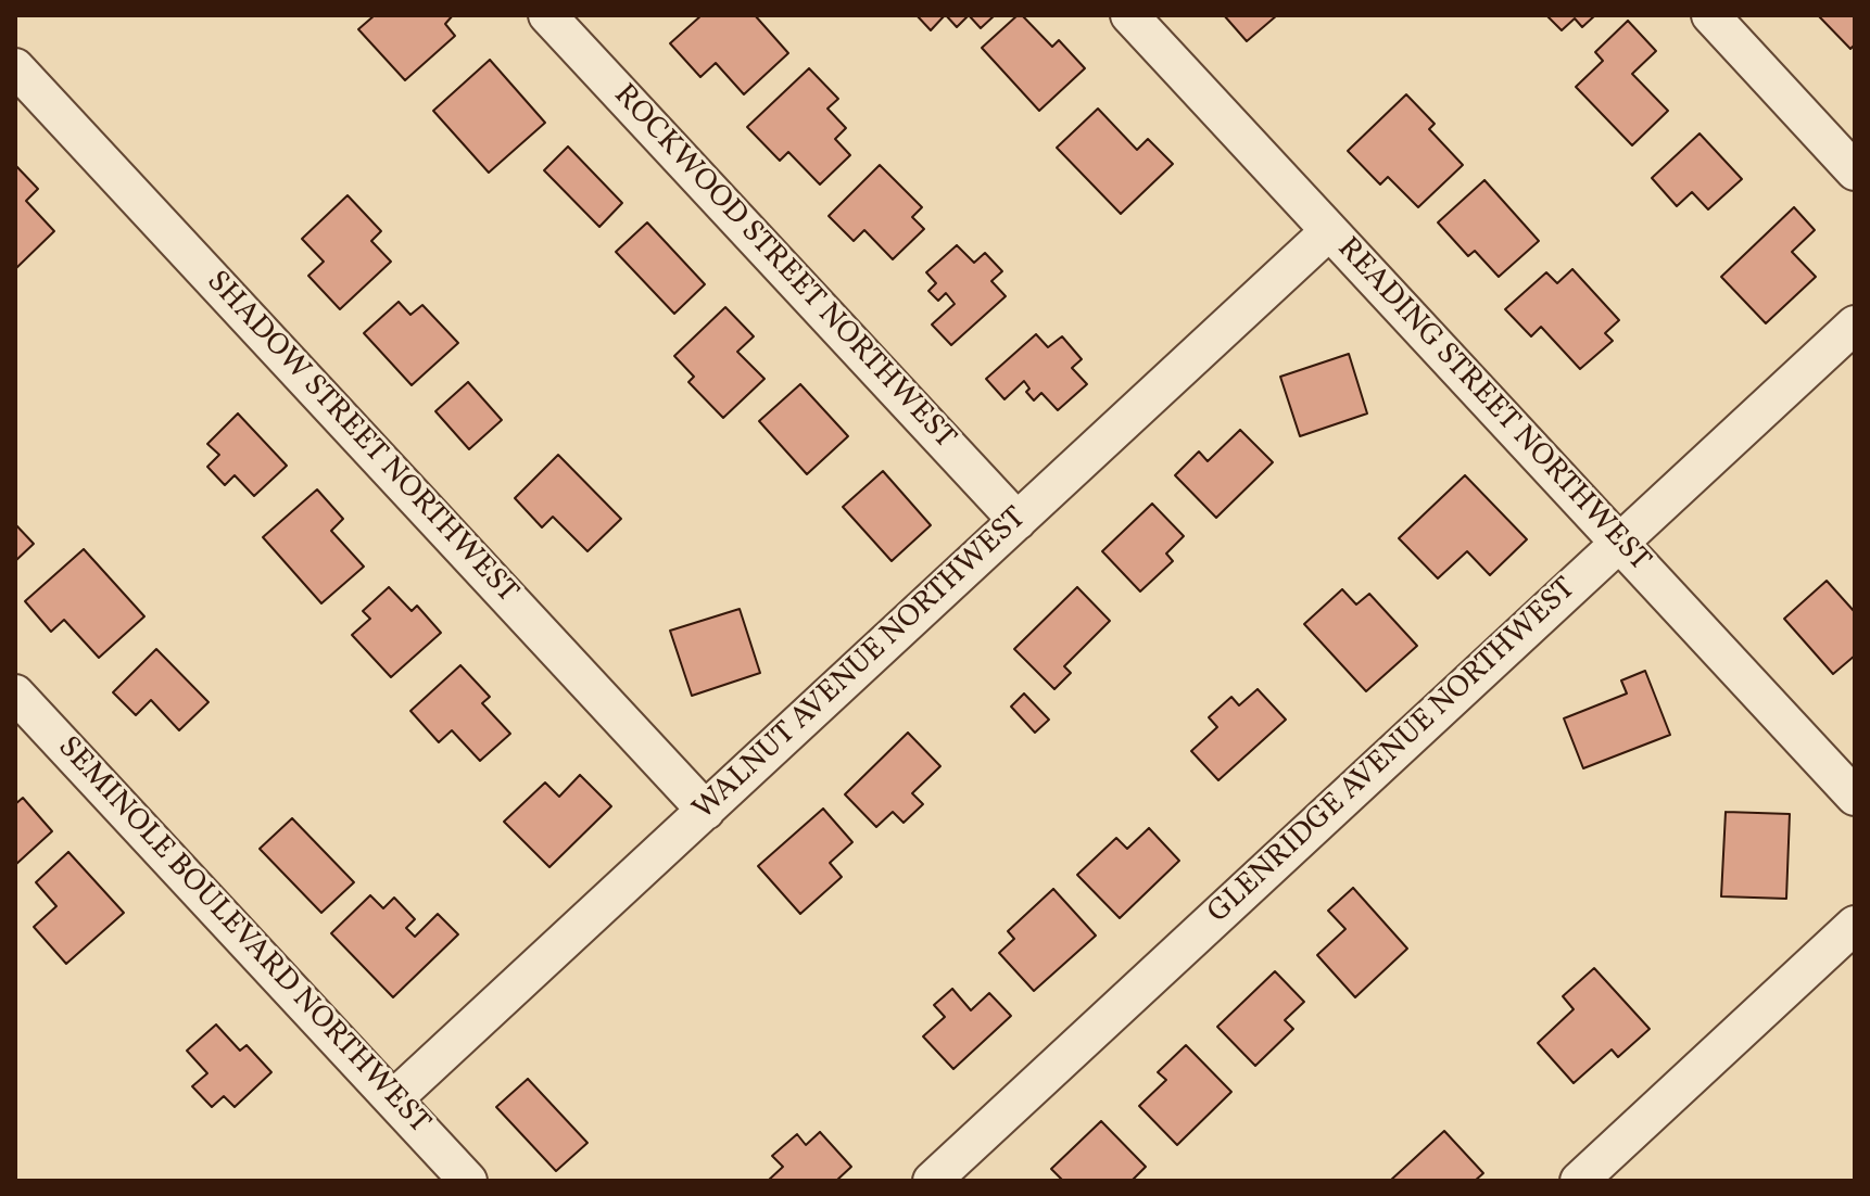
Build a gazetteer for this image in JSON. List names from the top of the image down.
{
  "streets": {
    "street": [
      "ROCKWOOD STREET NORTHWEST",
      "READING STREET NORTHWEST",
      "SHADOW STREET NORTHWEST",
      "WALNUT AVENUE NORTHWEST",
      "GLENRIDGE AVENUE NORTHWEST",
      "SEMINOLE BOULEVARD NORTHWEST"
    ]
  },
  "crossings": [
    ["ROCKWOOD STREET NORTHWEST", "WALNUT AVENUE NORTHWEST"],
    ["READING STREET NORTHWEST", "WALNUT AVENUE NORTHWEST"],
    ["READING STREET NORTHWEST", "GLENRIDGE AVENUE NORTHWEST"],
    ["SHADOW STREET NORTHWEST", "WALNUT AVENUE NORTHWEST"],
    ["WALNUT AVENUE NORTHWEST", "SEMINOLE BOULEVARD NORTHWEST"]
  ]
}
